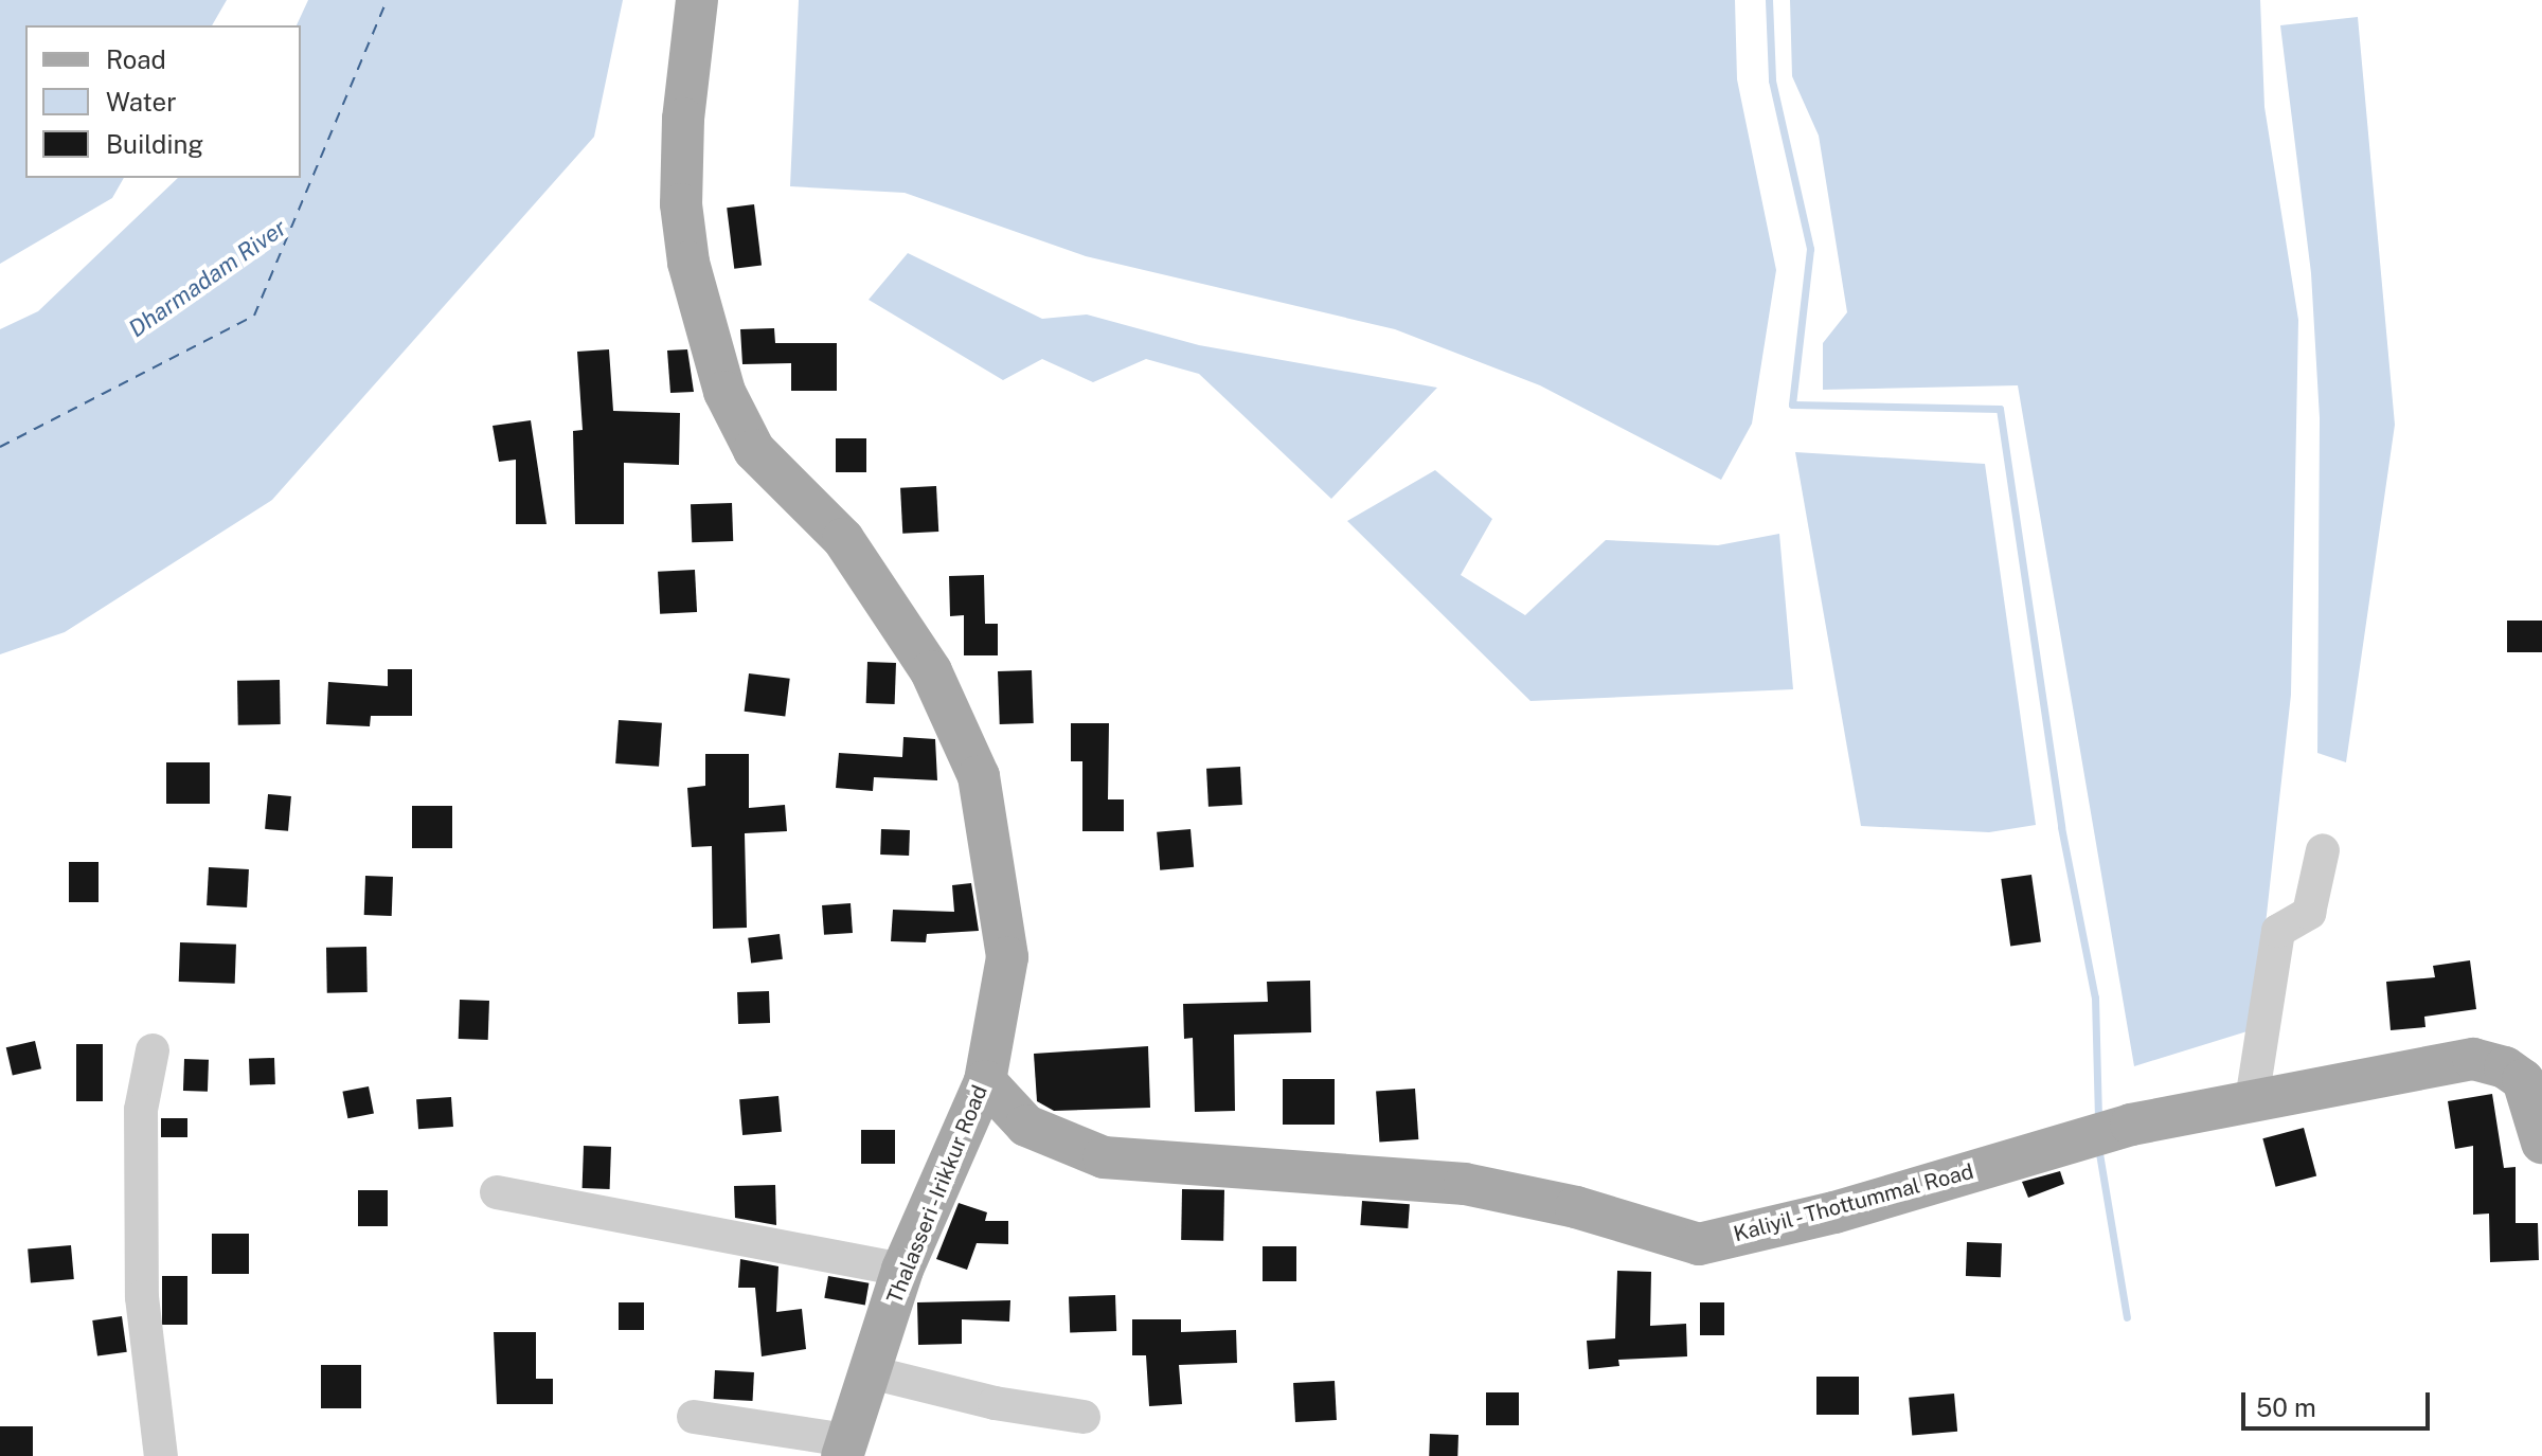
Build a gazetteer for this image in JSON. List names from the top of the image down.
{
  "streets": {
    "main road": ["Thalasseri - Irikkur Road", "Kaliyil - Thottummal Road"]
  },
  "crossings": [
    ["Thalasseri - Irikkur Road", "Kaliyil - Thottummal Road"]
  ],
  "water": ["Dharmadam River"],
  "legend": ["Road", "Water", "Building"],
  "scale_bar": "50 m"
}
